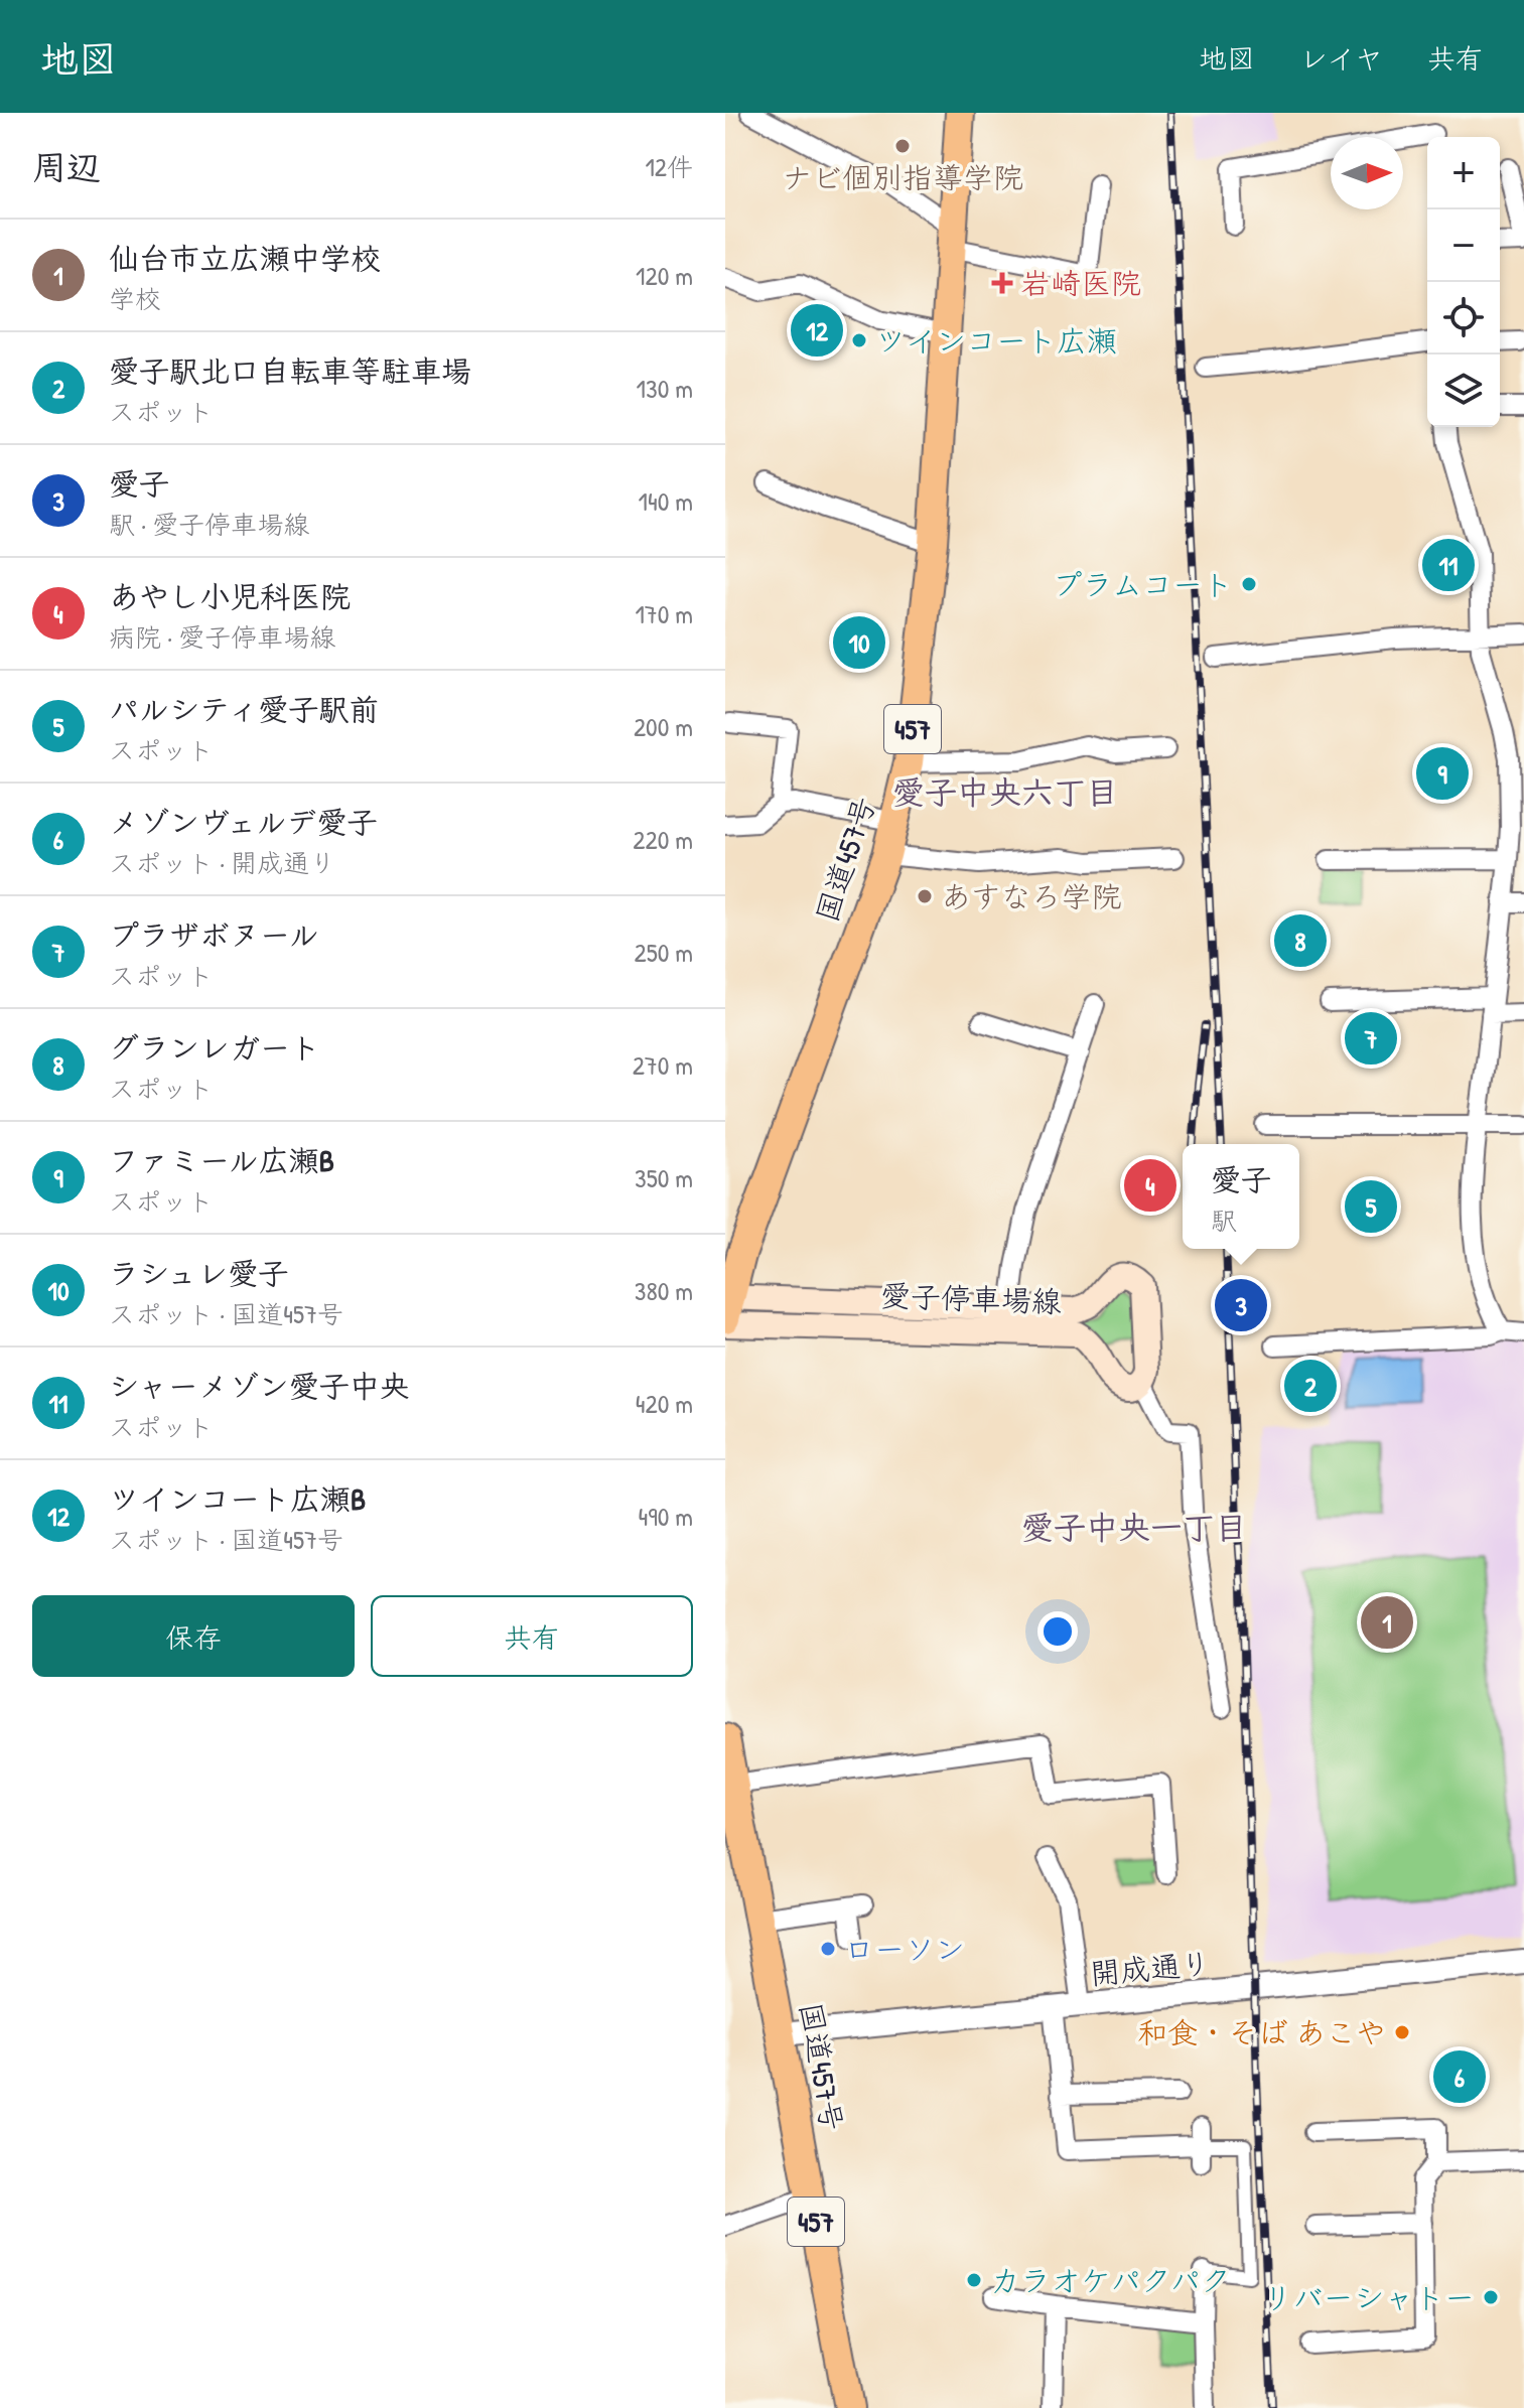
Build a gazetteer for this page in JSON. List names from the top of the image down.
{
  "streets": {
    "highway": ["457", "国道457号"],
    "main road": ["愛子停車場線"],
    "street": ["開成通り"]
  },
  "crossings": [
    ["国道457号", "愛子停車場線"],
    ["国道457号", "開成通り"]
  ],
  "districts": ["愛子中央六丁目", "愛子中央一丁目"],
  "places": {
    "other": [
      "ナビ個別指導学院",
      "ツインコート広瀬",
      "プラムコート",
      "あすなろ学院",
      "ローソン",
      "和食・そば あこや",
      "カラオケパクパク",
      "リバーシャトー"
    ],
    "health": ["岩崎医院"]
  },
  "north": "right",
  "page": {
    "header": "地図",
    "nav": ["地図", "レイヤ", "共有"],
    "heading": ["周辺", "12件"],
    "map_buttons": ["+", "−"],
    "list": [
      {
        "mark": "1",
        "name": "仙台市立広瀬中学校",
        "note": "学校",
        "value": "120 m"
      },
      {
        "mark": "2",
        "name": "愛子駅北口自転車等駐車場",
        "note": "スポット",
        "value": "130 m"
      },
      {
        "mark": "3",
        "name": "愛子",
        "note": "駅 · 愛子停車場線",
        "value": "140 m"
      },
      {
        "mark": "4",
        "name": "あやし小児科医院",
        "note": "病院 · 愛子停車場線",
        "value": "170 m"
      },
      {
        "mark": "5",
        "name": "パルシティ愛子駅前",
        "note": "スポット",
        "value": "200 m"
      },
      {
        "mark": "6",
        "name": "メゾンヴェルデ愛子",
        "note": "スポット · 開成通り",
        "value": "220 m"
      },
      {
        "mark": "7",
        "name": "プラザボヌール",
        "note": "スポット",
        "value": "250 m"
      },
      {
        "mark": "8",
        "name": "グランレガート",
        "note": "スポット",
        "value": "270 m"
      },
      {
        "mark": "9",
        "name": "ファミール広瀬B",
        "note": "スポット",
        "value": "350 m"
      },
      {
        "mark": "10",
        "name": "ラシュレ愛子",
        "note": "スポット · 国道457号",
        "value": "380 m"
      },
      {
        "mark": "11",
        "name": "シャーメゾン愛子中央",
        "note": "スポット",
        "value": "420 m"
      },
      {
        "mark": "12",
        "name": "ツインコート広瀬B",
        "note": "スポット · 国道457号",
        "value": "490 m"
      }
    ],
    "pins": [
      "12",
      "11",
      "10",
      "9",
      "8",
      "7",
      "4",
      "5",
      "3",
      "2",
      "1",
      "6"
    ],
    "popup": ["愛子", "駅"],
    "buttons": ["保存", "共有"]
  }
}
